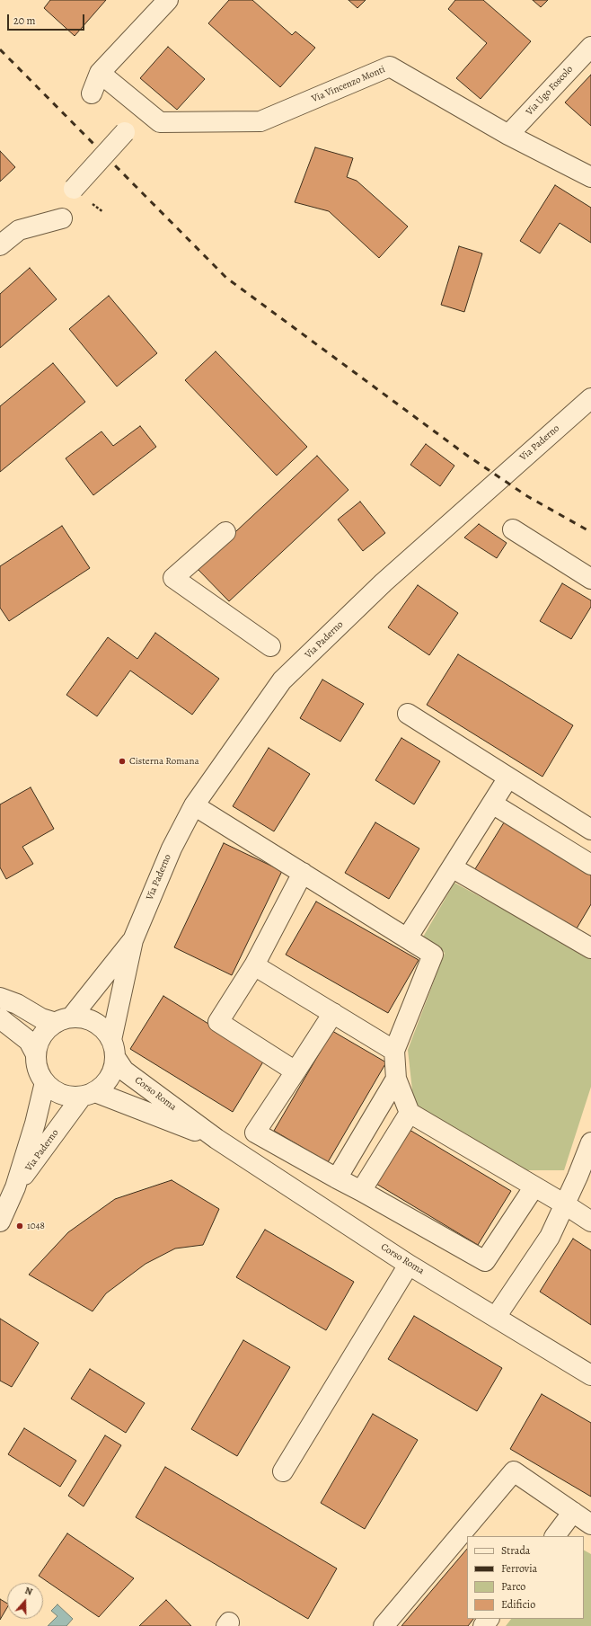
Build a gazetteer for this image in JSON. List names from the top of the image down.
{
  "streets": {
    "street": [
      "Via Vincenzo Monti",
      "Via Ugo Foscolo",
      "Via Paderno",
      "Corso Roma"
    ]
  },
  "crossings": [
    ["Via Vincenzo Monti", "Via Ugo Foscolo"],
    ["Via Paderno", "Corso Roma"]
  ],
  "places": ["Cisterna Romana", "1048"],
  "legend": [
    "Strada",
    "Ferrovia",
    "Parco",
    "Edificio"
  ],
  "scale_bar": "20 m",
  "north": "top"
}
